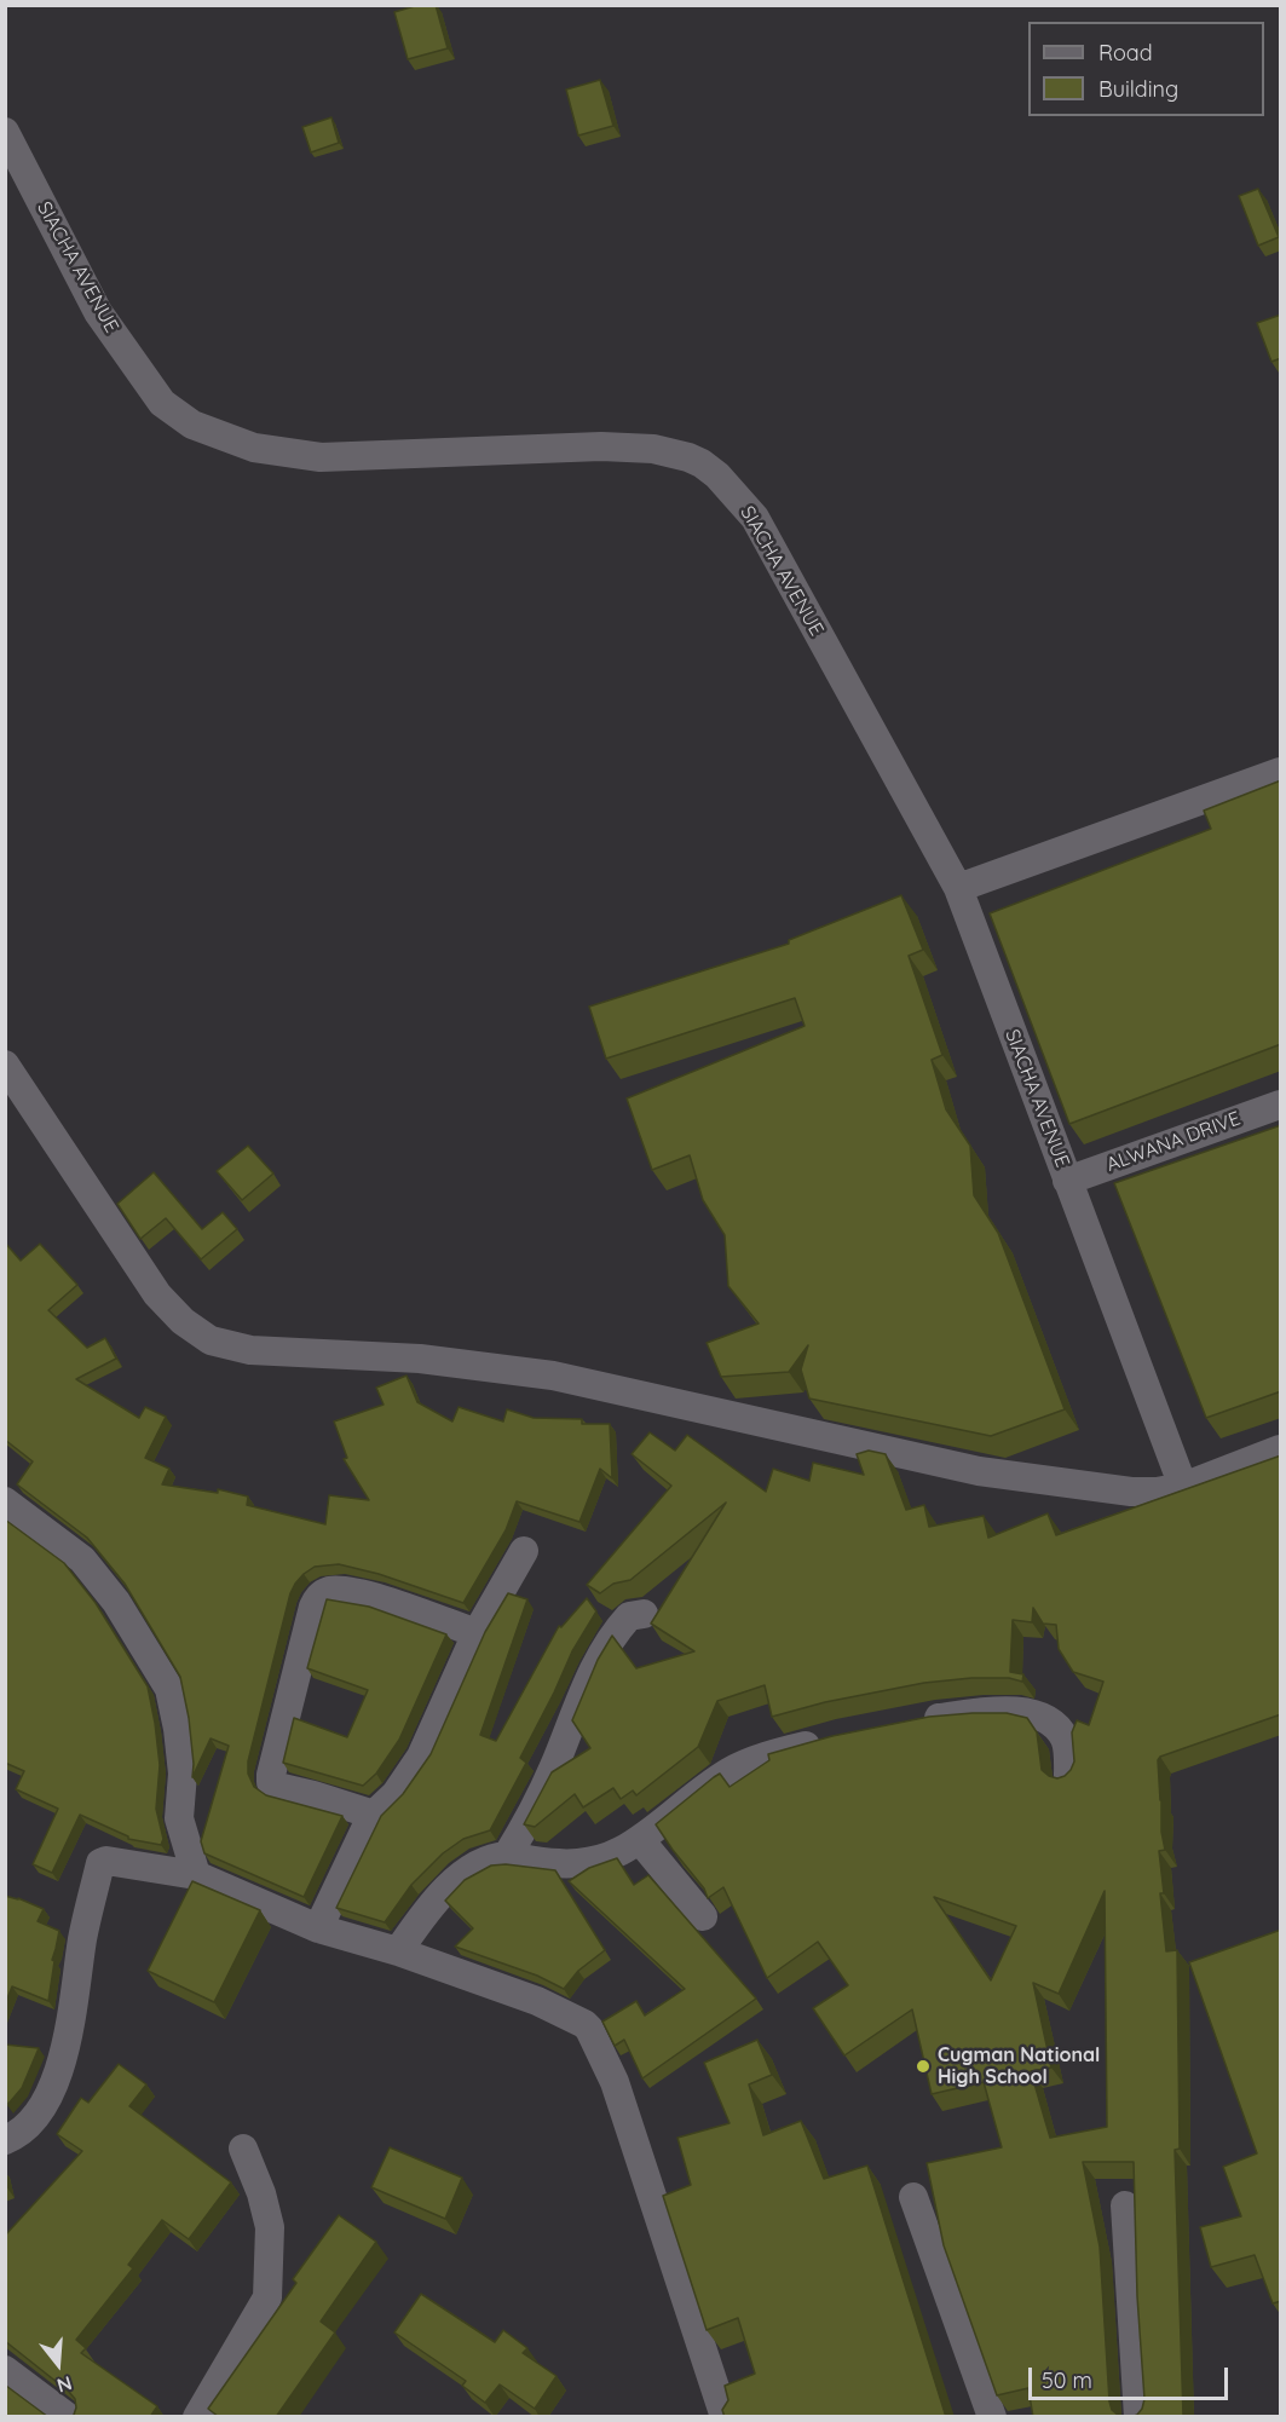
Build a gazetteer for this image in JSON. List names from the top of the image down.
{
  "streets": {
    "street": ["SIACHA AVENUE", "ALWANA DRIVE"]
  },
  "crossings": [
    ["SIACHA AVENUE", "ALWANA DRIVE"]
  ],
  "places": ["Cugman National High School"],
  "legend": ["Road", "Building"],
  "scale_bar": "50 m",
  "north": "bottom"
}
